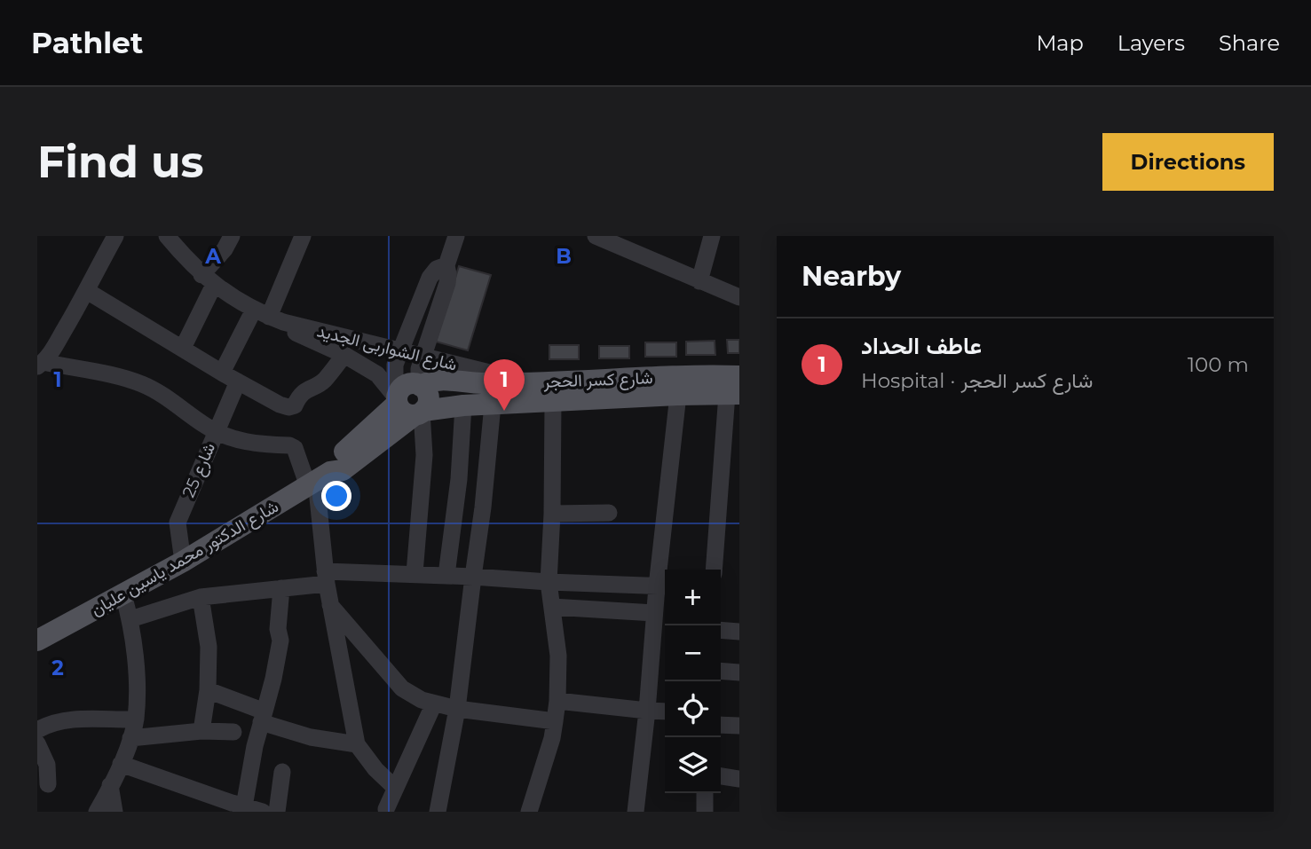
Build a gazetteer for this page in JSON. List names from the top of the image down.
{
  "streets": {
    "main road": ["شارع كسر الحجر", "شارع الدكتور محمد ياسين عليان"],
    "street": ["شارع الشواربى الجديد", "شارع 25"]
  },
  "crossings": [
    ["شارع الشواربى الجديد", "شارع كسر الحجر"],
    ["شارع الشواربى الجديد", "شارع الدكتور محمد ياسين عليان"],
    ["شارع كسر الحجر", "شارع الدكتور محمد ياسين عليان"],
    ["شارع 25", "شارع الدكتور محمد ياسين عليان"]
  ],
  "page": {
    "header": "Pathlet",
    "nav": ["Map", "Layers", "Share"],
    "buttons": "Directions",
    "title": "Find us",
    "heading": "Nearby",
    "list": [
      {
        "mark": "1",
        "name": "عاطف الحداد",
        "note": "Hospital · شارع كسر الحجر",
        "value": "100 m"
      }
    ],
    "pins": "1",
    "map_buttons": ["+", "−"]
  },
  "grid": {
    "columns": ["A", "B"],
    "rows": ["1", "2"]
  }
}
